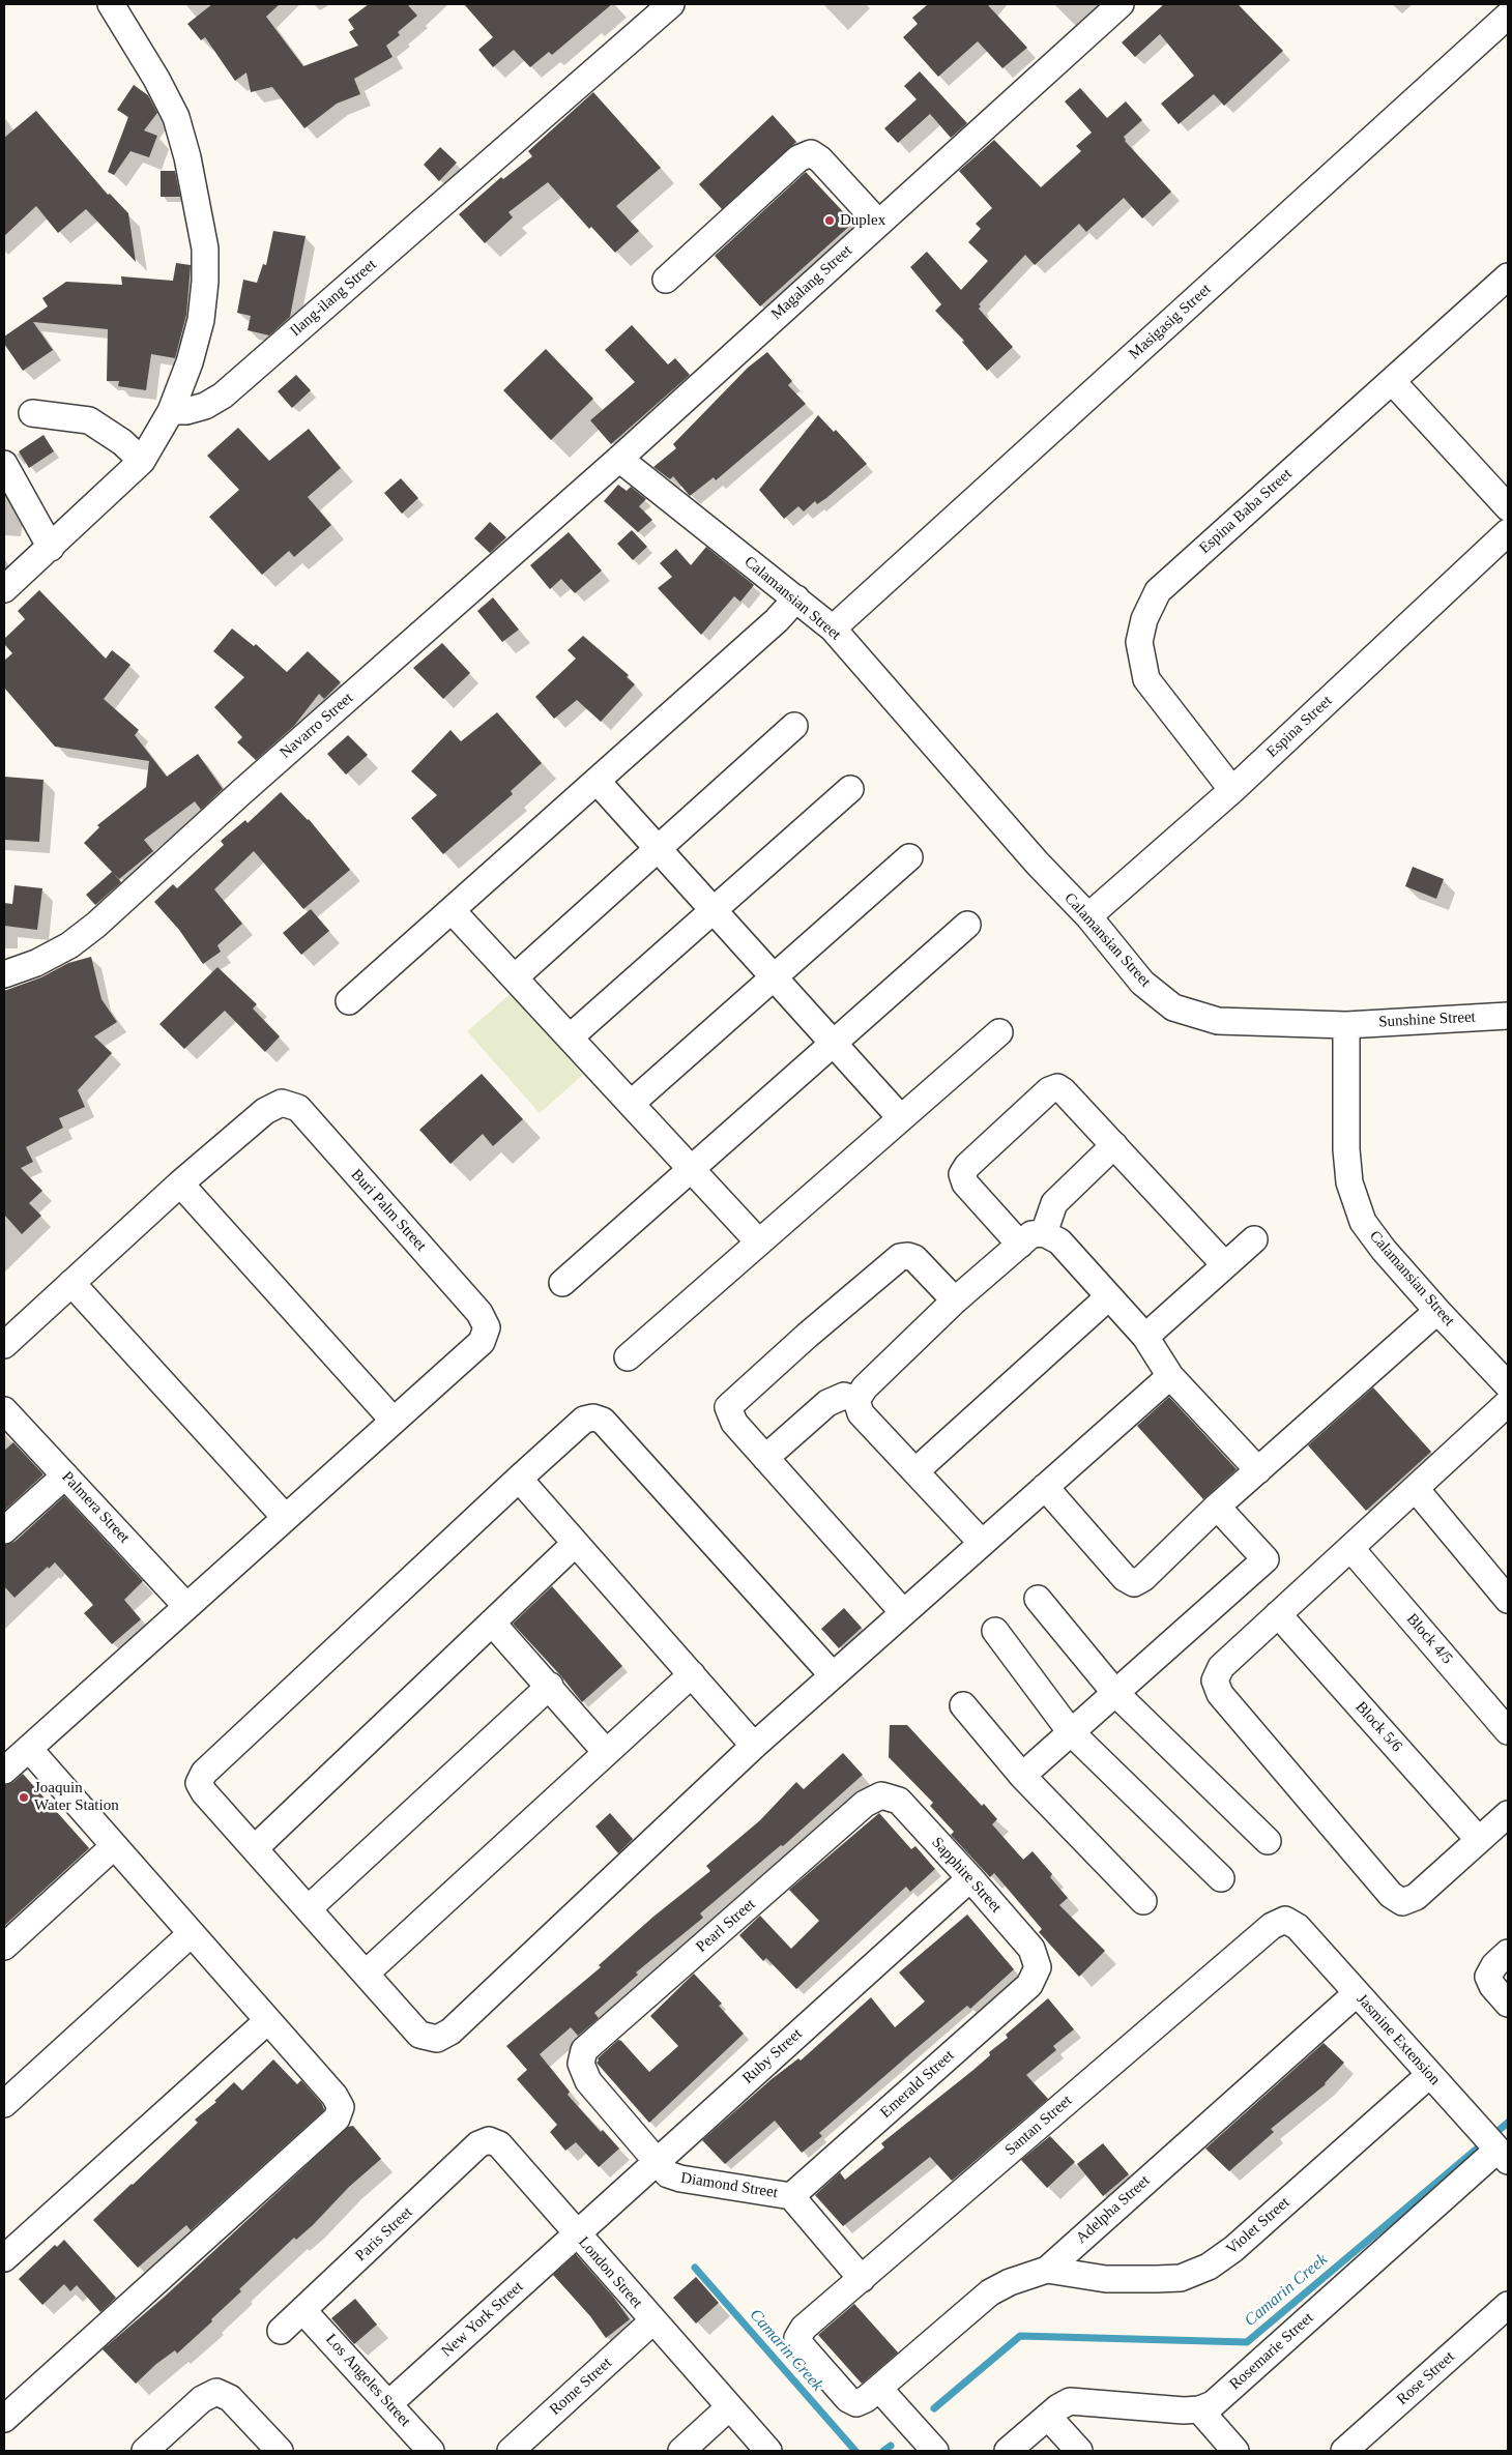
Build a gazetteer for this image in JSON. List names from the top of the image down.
{
  "streets": {
    "street": [
      "Magalang Street",
      "Ilang-ilang Street",
      "Masigasig Street",
      "Espina Baba Street",
      "Calamansian Street",
      "Navarro Street",
      "Espina Street",
      "Sunshine Street",
      "Buri Palm Street",
      "Palmera Street",
      "Block 4/5",
      "Block 5/6",
      "Sapphire Street",
      "Pearl Street",
      "Jasmine Extension",
      "Ruby Street",
      "Emerald Street",
      "Santan Street",
      "Diamond Street",
      "Adelpha Street",
      "Violet Street",
      "Paris Street",
      "London Street",
      "New York Street",
      "Rosemarie Street",
      "Rose Street",
      "Los Angeles Street",
      "Rome Street"
    ]
  },
  "crossings": [
    ["Magalang Street", "Calamansian Street"],
    ["Magalang Street", "Navarro Street"],
    ["Masigasig Street", "Calamansian Street"],
    ["Espina Baba Street", "Espina Street"],
    ["Calamansian Street", "Navarro Street"],
    ["Calamansian Street", "Espina Street"],
    ["Calamansian Street", "Sunshine Street"],
    ["Sapphire Street", "Pearl Street"],
    ["Sapphire Street", "Ruby Street"],
    ["Sapphire Street", "Emerald Street"],
    ["Pearl Street", "Diamond Street"],
    ["Jasmine Extension", "Santan Street"],
    ["Jasmine Extension", "Adelpha Street"],
    ["Jasmine Extension", "Violet Street"],
    ["Jasmine Extension", "Rosemarie Street"],
    ["Ruby Street", "Diamond Street"],
    ["Ruby Street", "London Street"],
    ["Ruby Street", "New York Street"],
    ["Emerald Street", "Diamond Street"],
    ["Santan Street", "Diamond Street"],
    ["Santan Street", "Adelpha Street"],
    ["Adelpha Street", "Violet Street"],
    ["Paris Street", "London Street"],
    ["Paris Street", "Los Angeles Street"],
    ["London Street", "New York Street"],
    ["London Street", "Rome Street"],
    ["New York Street", "Los Angeles Street"]
  ],
  "water": ["Camarin Creek"],
  "places": ["Duplex", "Joaquin Water Station"]
}
